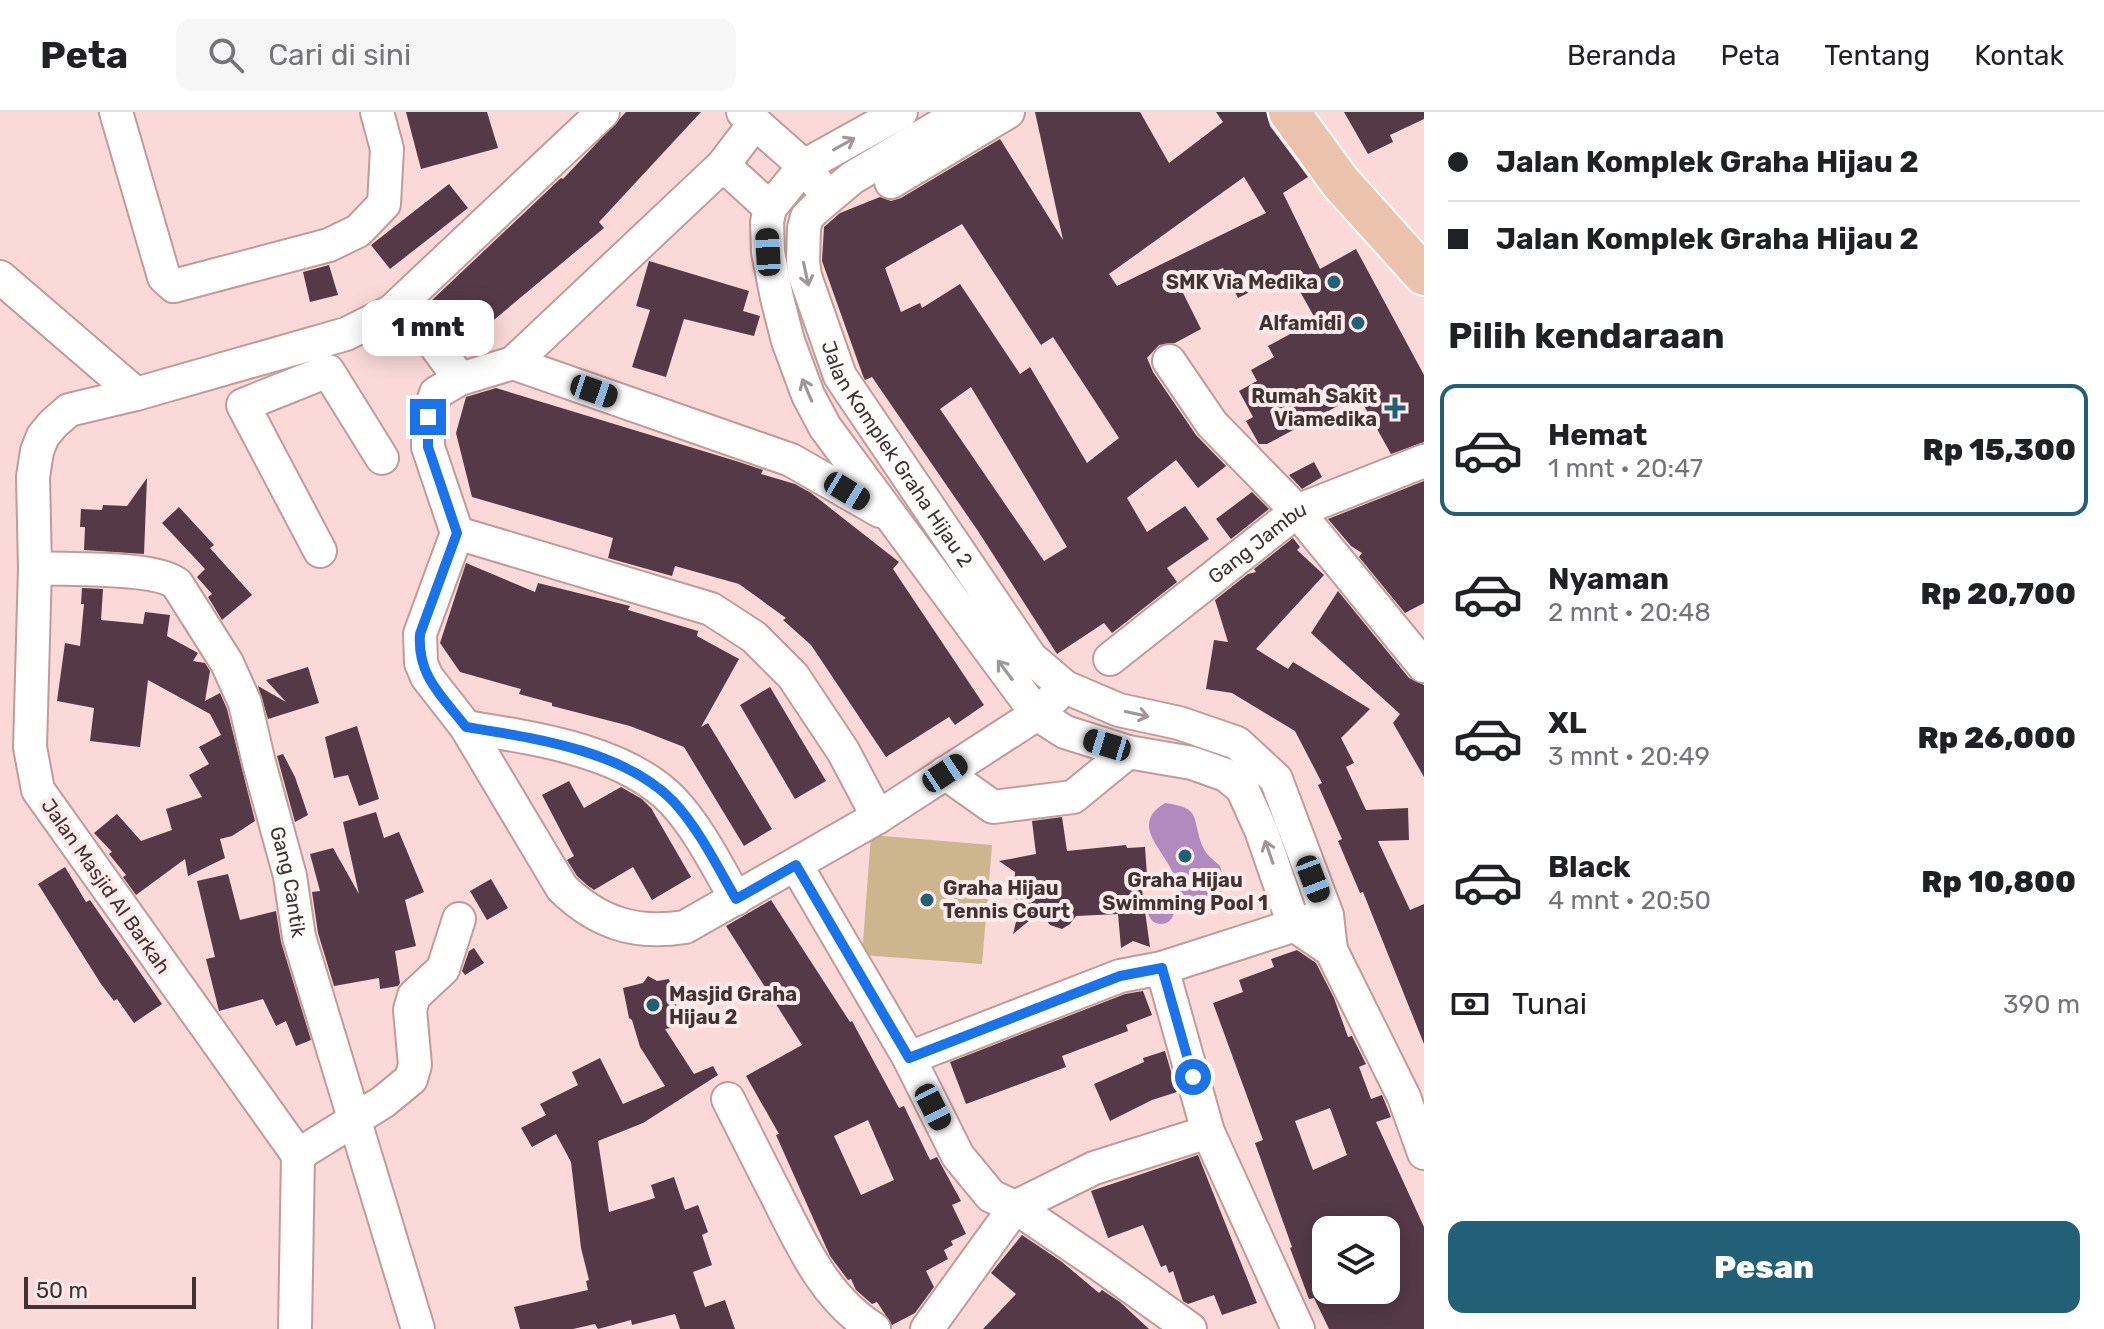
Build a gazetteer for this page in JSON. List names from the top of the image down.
{
  "streets": {
    "street": [
      "Jalan Komplek Graha Hijau 2",
      "Gang Jambu",
      "Gang Cantik",
      "Jalan Masjid Al Barkah"
    ]
  },
  "crossings": [
    ["Gang Cantik", "Jalan Masjid Al Barkah"]
  ],
  "places": {
    "other": [
      "SMK Via Medika",
      "Alfamidi",
      "Graha Hijau Swimming Pool 1",
      "Graha Hijau Tennis Court",
      "Masjid Graha Hijau 2"
    ],
    "health": ["Rumah Sakit Viamedika"]
  },
  "scale_bar": "50 m",
  "page": {
    "header": "Peta",
    "search": "Cari di sini",
    "nav": [
      "Beranda",
      "Peta",
      "Tentang",
      "Kontak"
    ],
    "banner": ["Jalan Komplek Graha Hijau 2", "Jalan Komplek Graha Hijau 2"],
    "heading": "Pilih kendaraan",
    "bubble": "1 mnt",
    "list": [
      {
        "name": "Hemat",
        "note": "1 mnt · 20:47",
        "value": "Rp 15,300"
      },
      {
        "name": "Nyaman",
        "note": "2 mnt · 20:48",
        "value": "Rp 20,700"
      },
      {
        "name": "XL",
        "note": "3 mnt · 20:49",
        "value": "Rp 26,000"
      },
      {
        "name": "Black",
        "note": "4 mnt · 20:50",
        "value": "Rp 10,800"
      }
    ],
    "pay": ["Tunai", "390 m"],
    "buttons": "Pesan",
    "scale": "50 m"
  }
}
